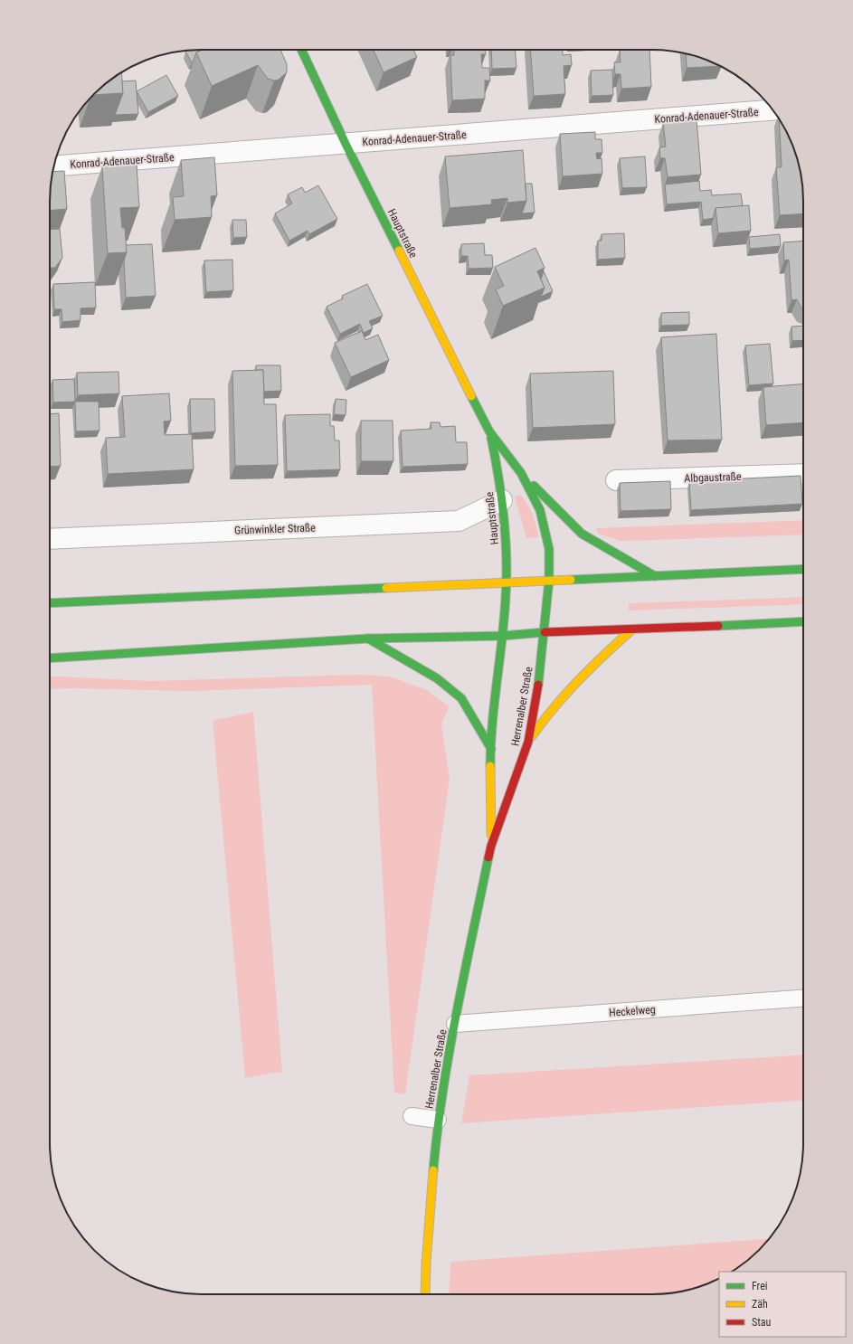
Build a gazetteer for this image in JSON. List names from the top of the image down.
{
  "streets": {
    "street": [
      "Konrad-Adenauer-Straße",
      "Hauptstraße",
      "Albgaustraße",
      "Grünwinkler Straße",
      "Herrenalber Straße"
    ],
    "lane": ["Heckelweg"]
  },
  "crossings": [
    ["Konrad-Adenauer-Straße", "Hauptstraße"],
    ["Hauptstraße", "Grünwinkler Straße"],
    ["Hauptstraße", "Herrenalber Straße"],
    ["Herrenalber Straße", "Heckelweg"]
  ],
  "legend": ["Frei", "Zäh", "Stau"]
}
